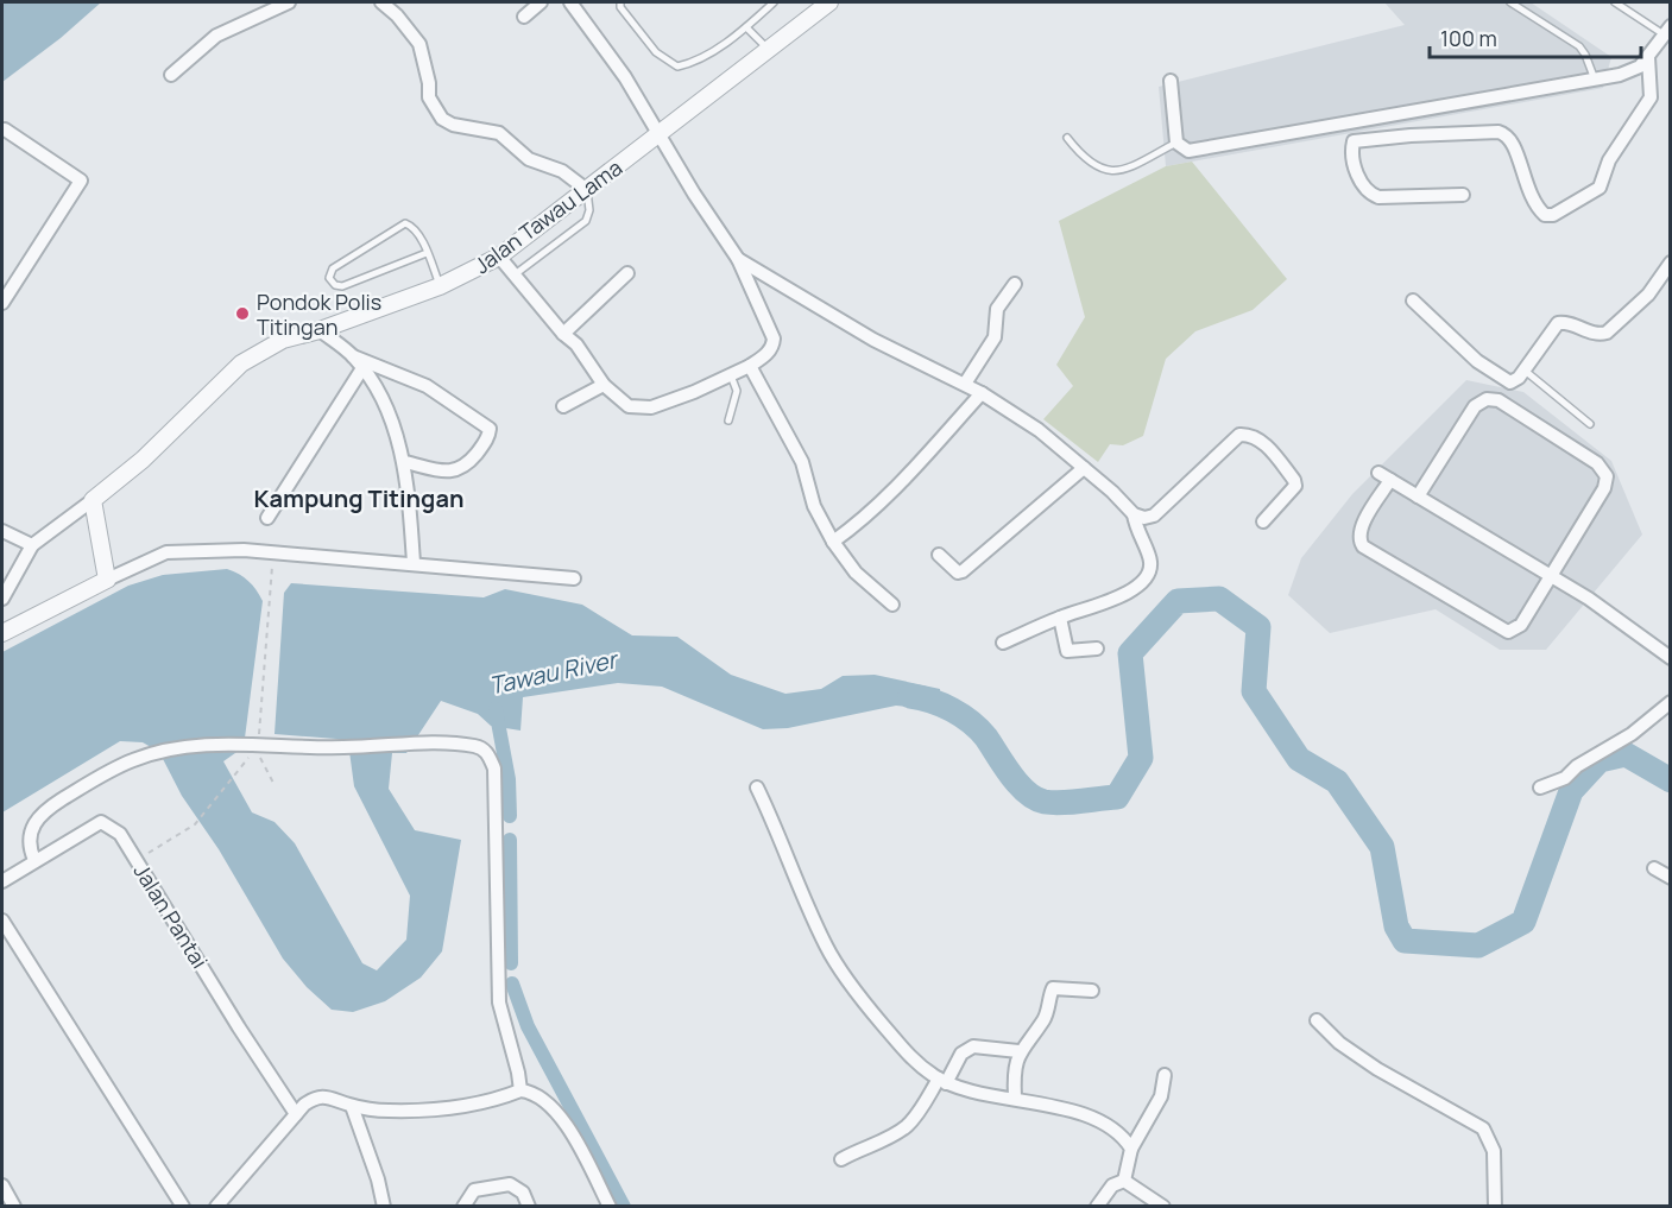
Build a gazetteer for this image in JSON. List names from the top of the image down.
{
  "streets": {
    "street": ["Jalan Tawau Lama", "Jalan Pantai"]
  },
  "districts": ["Kampung Titingan"],
  "water": ["Tawau River"],
  "places": ["Pondok Polis Titingan"],
  "scale_bar": "100 m"
}
